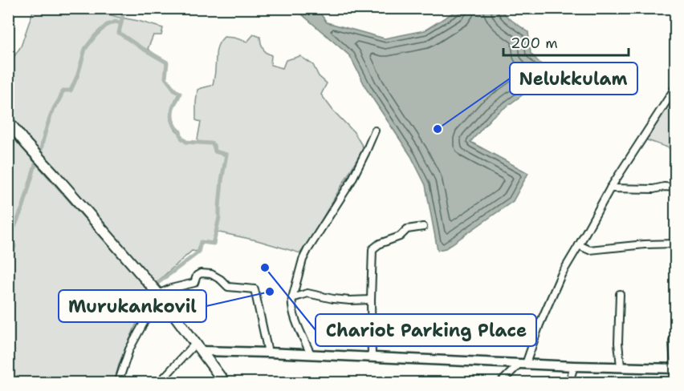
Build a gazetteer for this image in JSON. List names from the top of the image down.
{
  "places": ["Nelukkulam", "Chariot Parking Place", "Murukankovil"],
  "scale_bar": "200 m"
}
